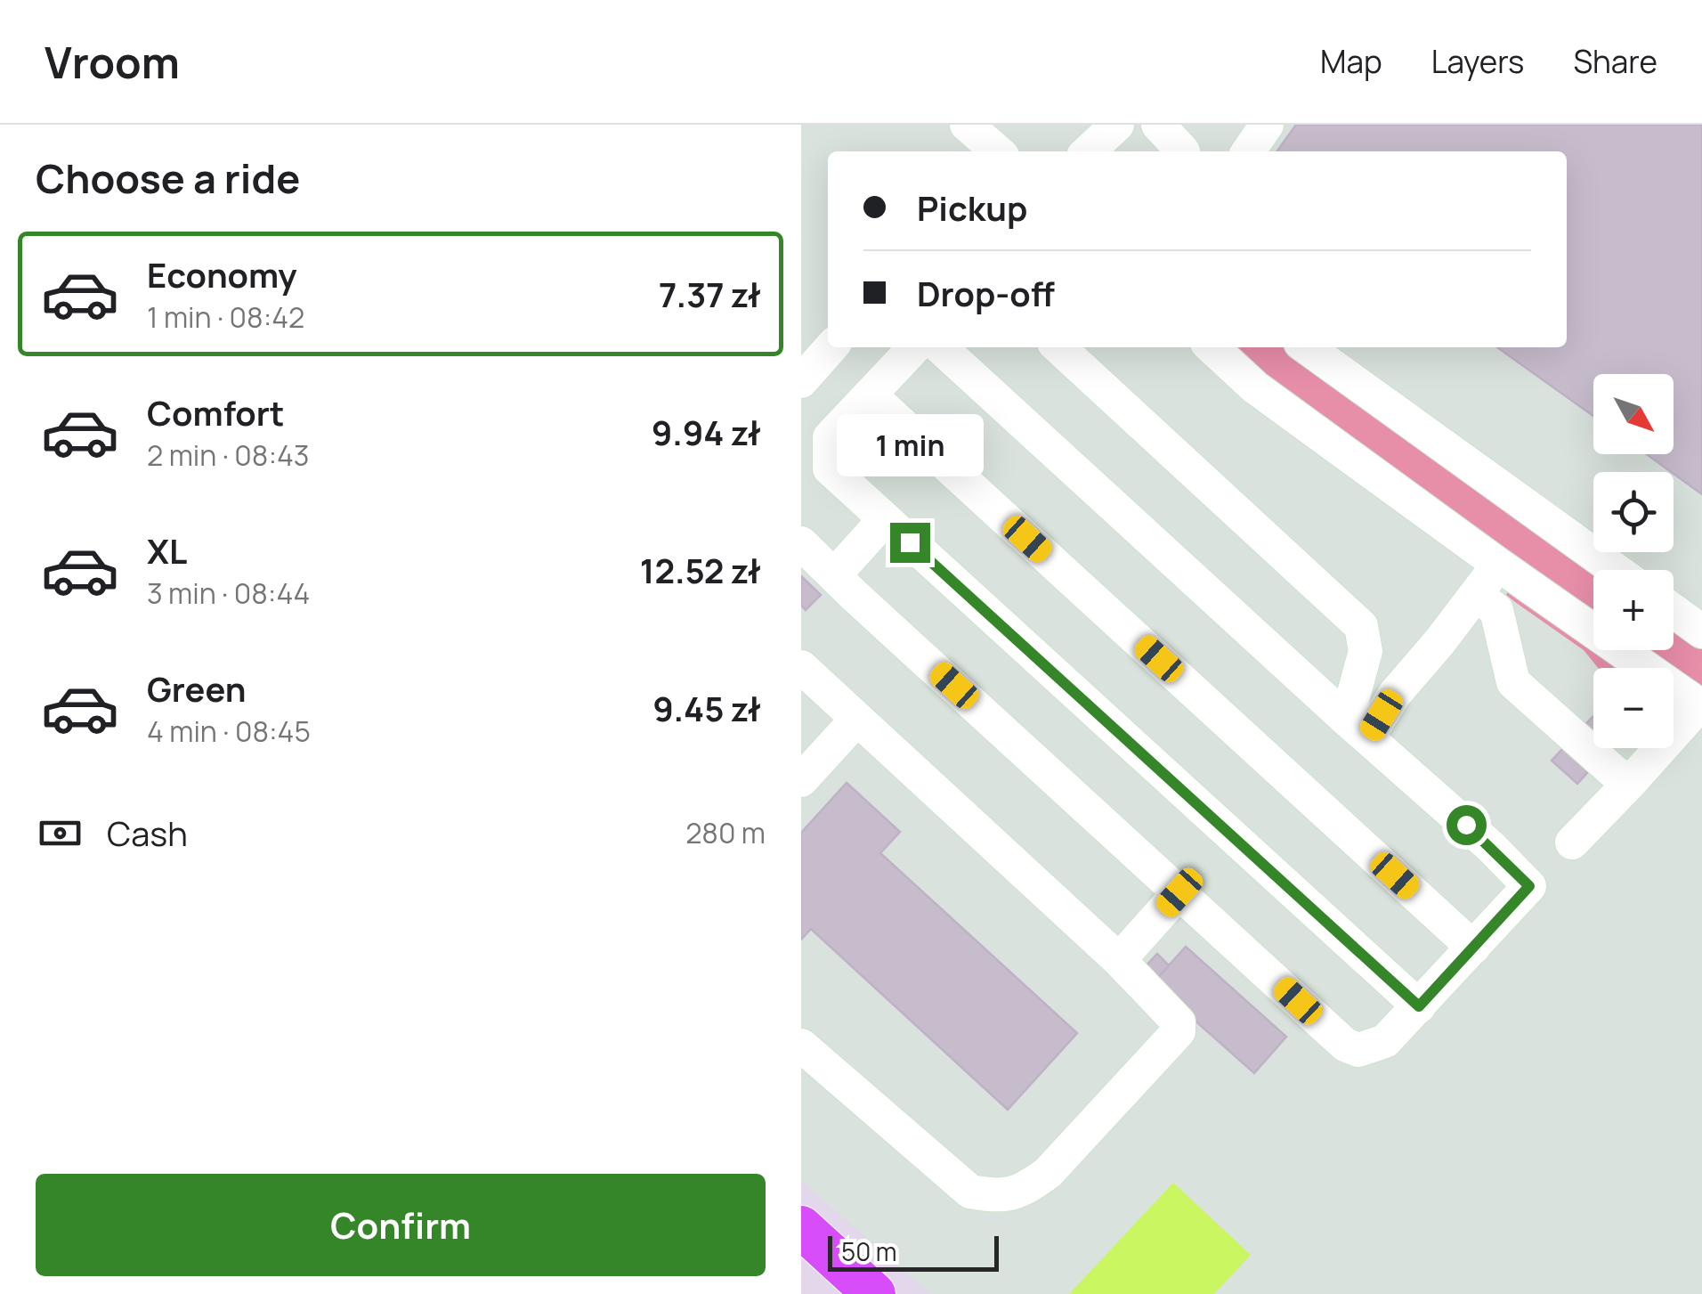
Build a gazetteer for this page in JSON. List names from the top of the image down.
{
  "scale_bar": "50 m",
  "north": "bottom right",
  "page": {
    "header": "Vroom",
    "nav": ["Map", "Layers", "Share"],
    "heading": "Choose a ride",
    "banner": ["Pickup", "Drop-off"],
    "list": [
      {
        "name": "Economy",
        "note": "1 min · 08:42",
        "value": "7.37 zł"
      },
      {
        "name": "Comfort",
        "note": "2 min · 08:43",
        "value": "9.94 zł"
      },
      {
        "name": "XL",
        "note": "3 min · 08:44",
        "value": "12.52 zł"
      },
      {
        "name": "Green",
        "note": "4 min · 08:45",
        "value": "9.45 zł"
      }
    ],
    "map_buttons": ["+", "−"],
    "bubble": "1 min",
    "pay": ["Cash", "280 m"],
    "buttons": "Confirm",
    "scale": "50 m"
  }
}
